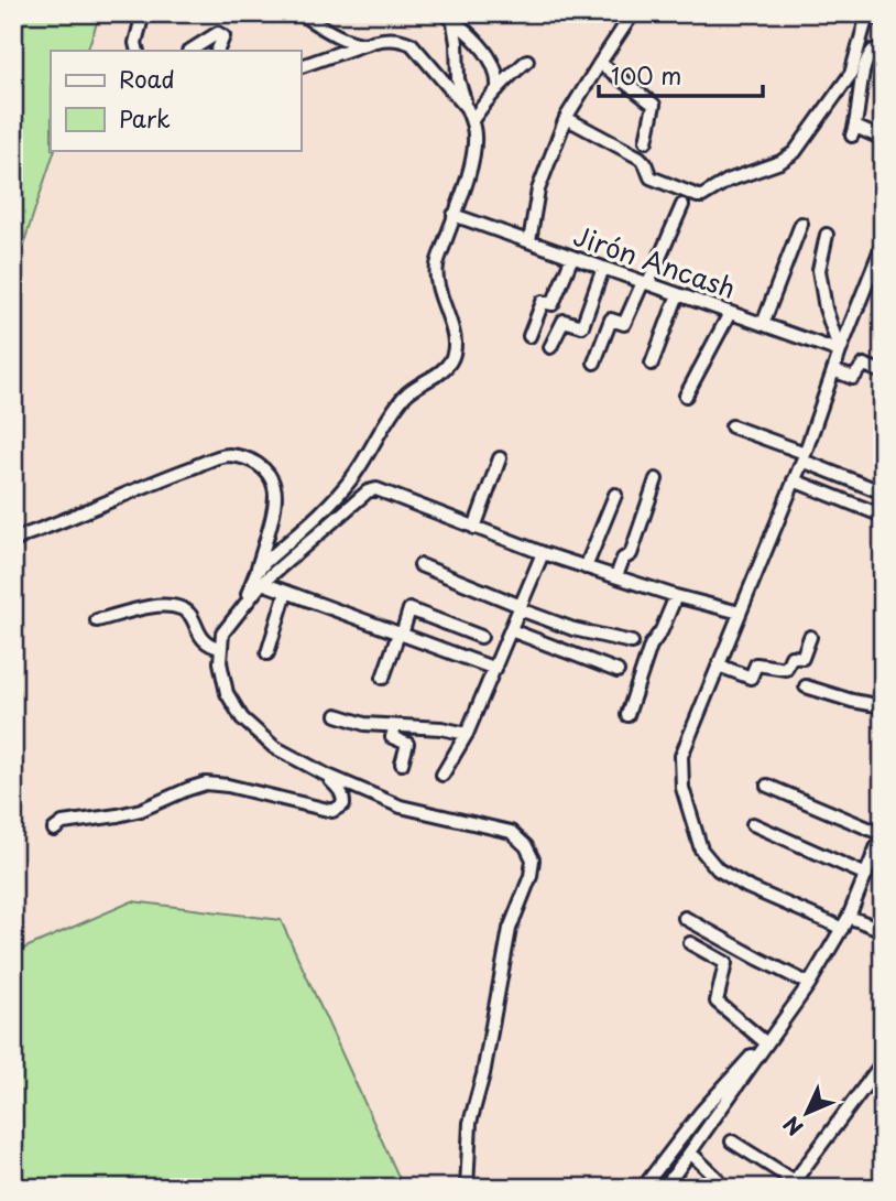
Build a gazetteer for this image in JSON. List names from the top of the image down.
{
  "streets": {
    "street": ["Jirón Ancash"]
  },
  "legend": ["Road", "Park"],
  "scale_bar": "100 m",
  "north": "bottom left"
}
